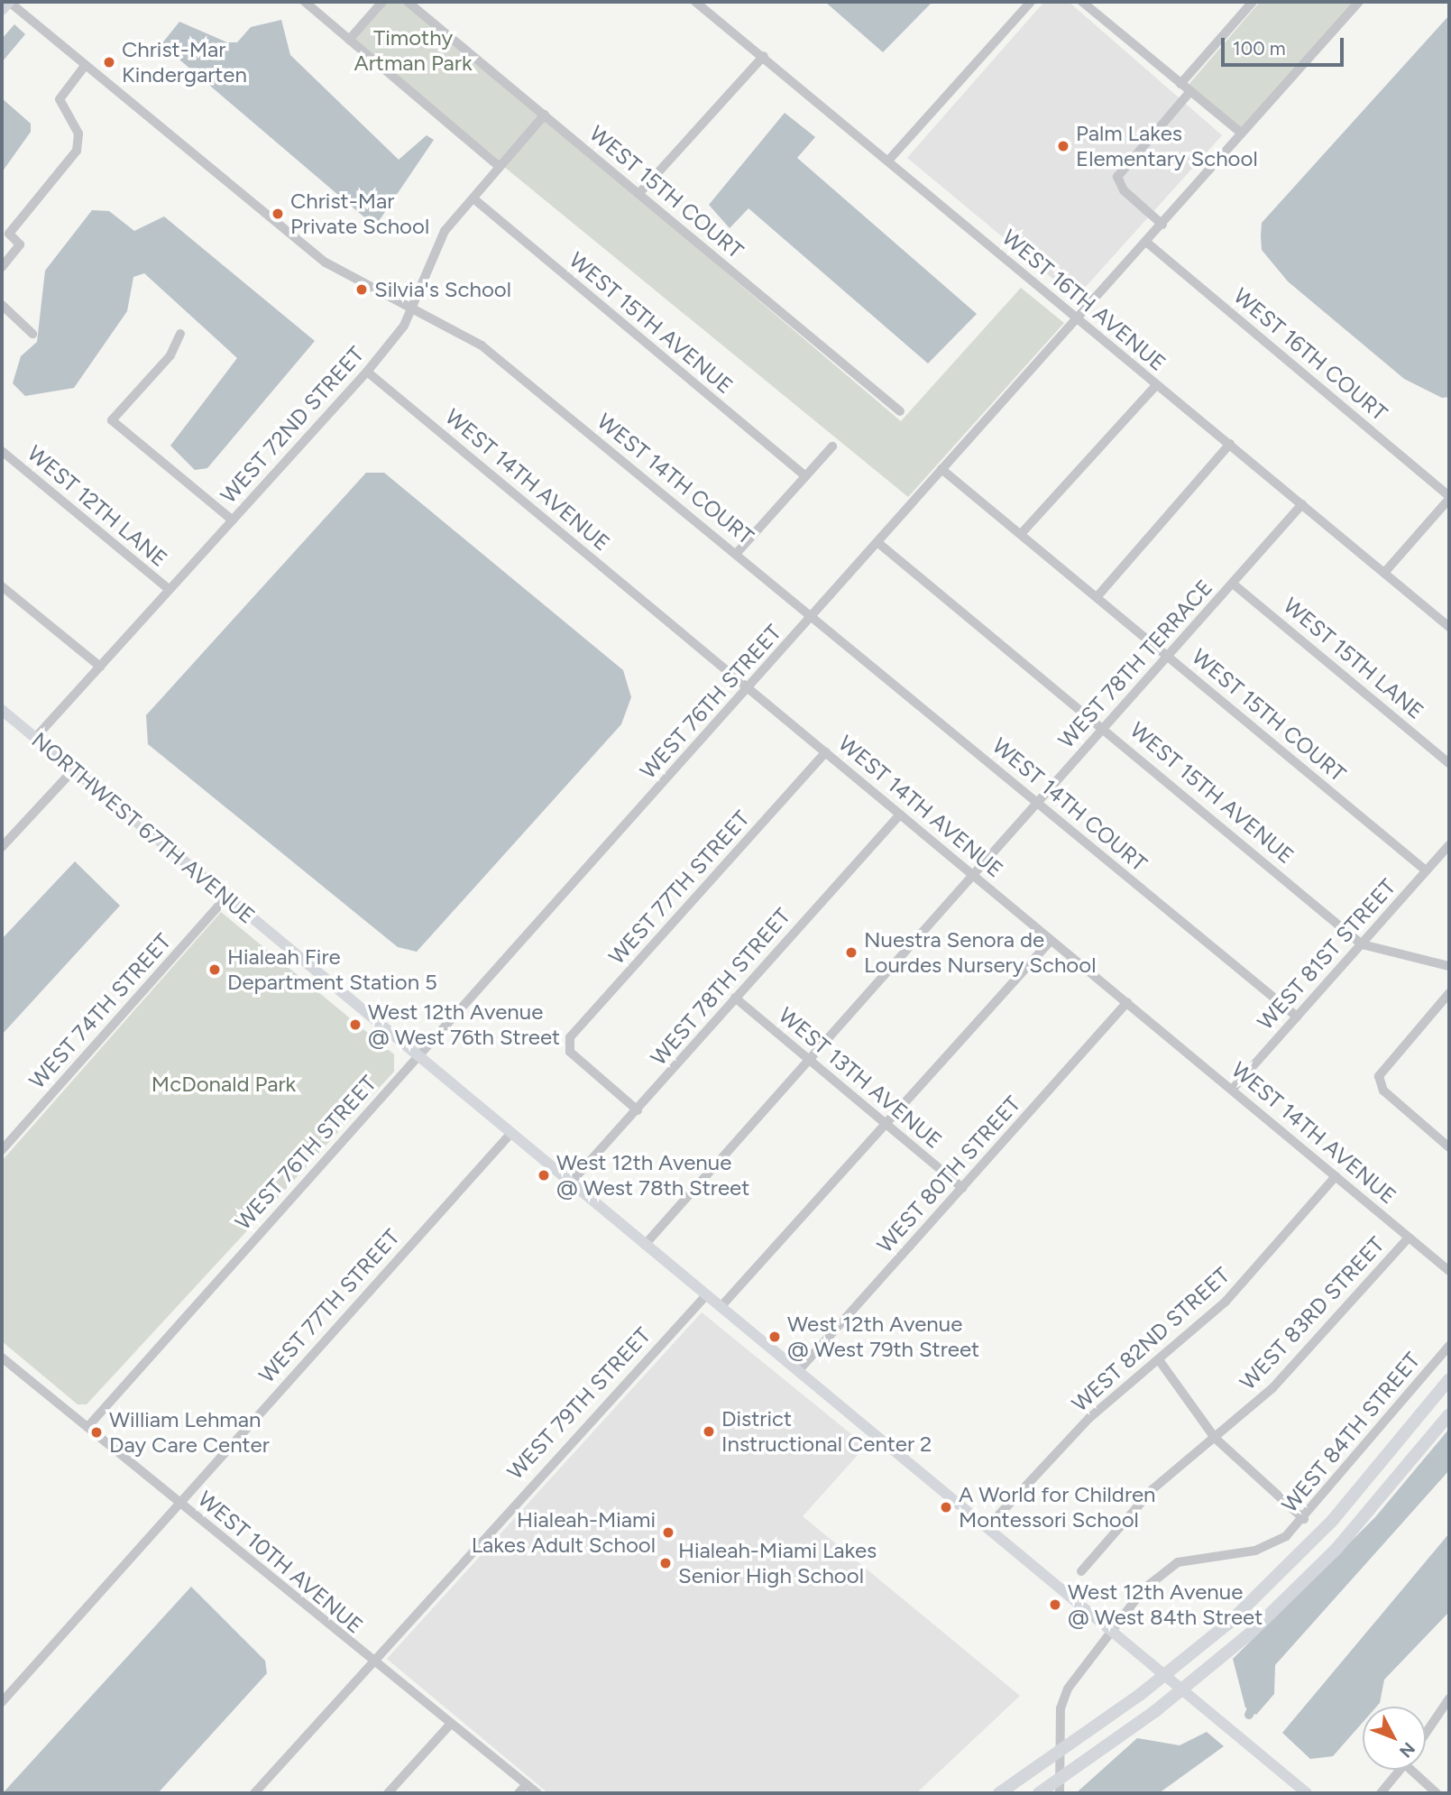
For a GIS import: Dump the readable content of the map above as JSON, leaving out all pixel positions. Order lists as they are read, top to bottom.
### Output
{
  "streets": {
    "main road": ["NORTHWEST 67TH AVENUE"],
    "street": [
      "WEST 15TH COURT",
      "WEST 16TH AVENUE",
      "WEST 15TH AVENUE",
      "WEST 16TH COURT",
      "WEST 72ND STREET",
      "WEST 14TH COURT",
      "WEST 14TH AVENUE",
      "WEST 12TH LANE",
      "WEST 15TH LANE",
      "WEST 78TH TERRACE",
      "WEST 76TH STREET",
      "WEST 77TH STREET",
      "WEST 81ST STREET",
      "WEST 78TH STREET",
      "WEST 74TH STREET",
      "WEST 13TH AVENUE",
      "WEST 80TH STREET",
      "WEST 83RD STREET",
      "WEST 82ND STREET",
      "WEST 79TH STREET",
      "WEST 84TH STREET",
      "WEST 10TH AVENUE"
    ]
  },
  "crossings": [
    ["WEST 15TH COURT", "WEST 72ND STREET"],
    ["WEST 15TH COURT", "WEST 78TH TERRACE"],
    ["WEST 15TH COURT", "WEST 76TH STREET"],
    ["WEST 15TH COURT", "WEST 81ST STREET"],
    ["WEST 16TH AVENUE", "WEST 78TH TERRACE"],
    ["WEST 16TH AVENUE", "WEST 76TH STREET"],
    ["WEST 15TH AVENUE", "WEST 72ND STREET"],
    ["WEST 15TH AVENUE", "WEST 78TH TERRACE"],
    ["WEST 15TH AVENUE", "WEST 76TH STREET"],
    ["WEST 15TH AVENUE", "WEST 81ST STREET"],
    ["WEST 16TH COURT", "WEST 76TH STREET"],
    ["WEST 72ND STREET", "WEST 14TH COURT"],
    ["WEST 72ND STREET", "WEST 14TH AVENUE"],
    ["WEST 72ND STREET", "WEST 12TH LANE"],
    ["WEST 72ND STREET", "NORTHWEST 67TH AVENUE"],
    ["WEST 14TH COURT", "WEST 78TH TERRACE"],
    ["WEST 14TH COURT", "WEST 76TH STREET"],
    ["WEST 14TH COURT", "WEST 81ST STREET"],
    ["WEST 14TH AVENUE", "WEST 78TH TERRACE"],
    ["WEST 14TH AVENUE", "WEST 76TH STREET"],
    ["WEST 14TH AVENUE", "WEST 77TH STREET"],
    ["WEST 14TH AVENUE", "WEST 81ST STREET"],
    ["WEST 14TH AVENUE", "WEST 78TH STREET"],
    ["WEST 14TH AVENUE", "WEST 80TH STREET"],
    ["WEST 14TH AVENUE", "WEST 83RD STREET"],
    ["WEST 14TH AVENUE", "WEST 82ND STREET"],
    ["WEST 15TH LANE", "WEST 78TH TERRACE"],
    ["WEST 78TH TERRACE", "NORTHWEST 67TH AVENUE"],
    ["WEST 78TH TERRACE", "WEST 13TH AVENUE"],
    ["WEST 76TH STREET", "NORTHWEST 67TH AVENUE"],
    ["WEST 76TH STREET", "WEST 10TH AVENUE"],
    ["NORTHWEST 67TH AVENUE", "WEST 77TH STREET"],
    ["NORTHWEST 67TH AVENUE", "WEST 78TH STREET"],
    ["NORTHWEST 67TH AVENUE", "WEST 74TH STREET"],
    ["NORTHWEST 67TH AVENUE", "WEST 80TH STREET"],
    ["NORTHWEST 67TH AVENUE", "WEST 82ND STREET"],
    ["NORTHWEST 67TH AVENUE", "WEST 79TH STREET"],
    ["NORTHWEST 67TH AVENUE", "WEST 84TH STREET"],
    ["WEST 77TH STREET", "WEST 78TH STREET"],
    ["WEST 77TH STREET", "WEST 10TH AVENUE"],
    ["WEST 78TH STREET", "WEST 13TH AVENUE"],
    ["WEST 13TH AVENUE", "WEST 80TH STREET"],
    ["WEST 79TH STREET", "WEST 10TH AVENUE"]
  ],
  "parks": ["Timothy Artman Park", "McDonald Park"],
  "places": [
    "Christ-Mar Kindergarten",
    "Palm Lakes Elementary School",
    "Christ-Mar Private School",
    "Silvia's School",
    "Nuestra Senora de Lourdes Nursery School",
    "Hialeah Fire Department Station 5",
    "West 12th Avenue @ West 76th Street",
    "West 12th Avenue @ West 78th Street",
    "West 12th Avenue @ West 79th Street",
    "District Instructional Center 2",
    "William Lehman Day Care Center",
    "A World for Children Montessori School",
    "Hialeah-Miami Lakes Adult School",
    "Hialeah-Miami Lakes Senior High School",
    "West 12th Avenue @ West 84th Street"
  ],
  "scale_bar": "100 m",
  "north": "bottom right"
}
